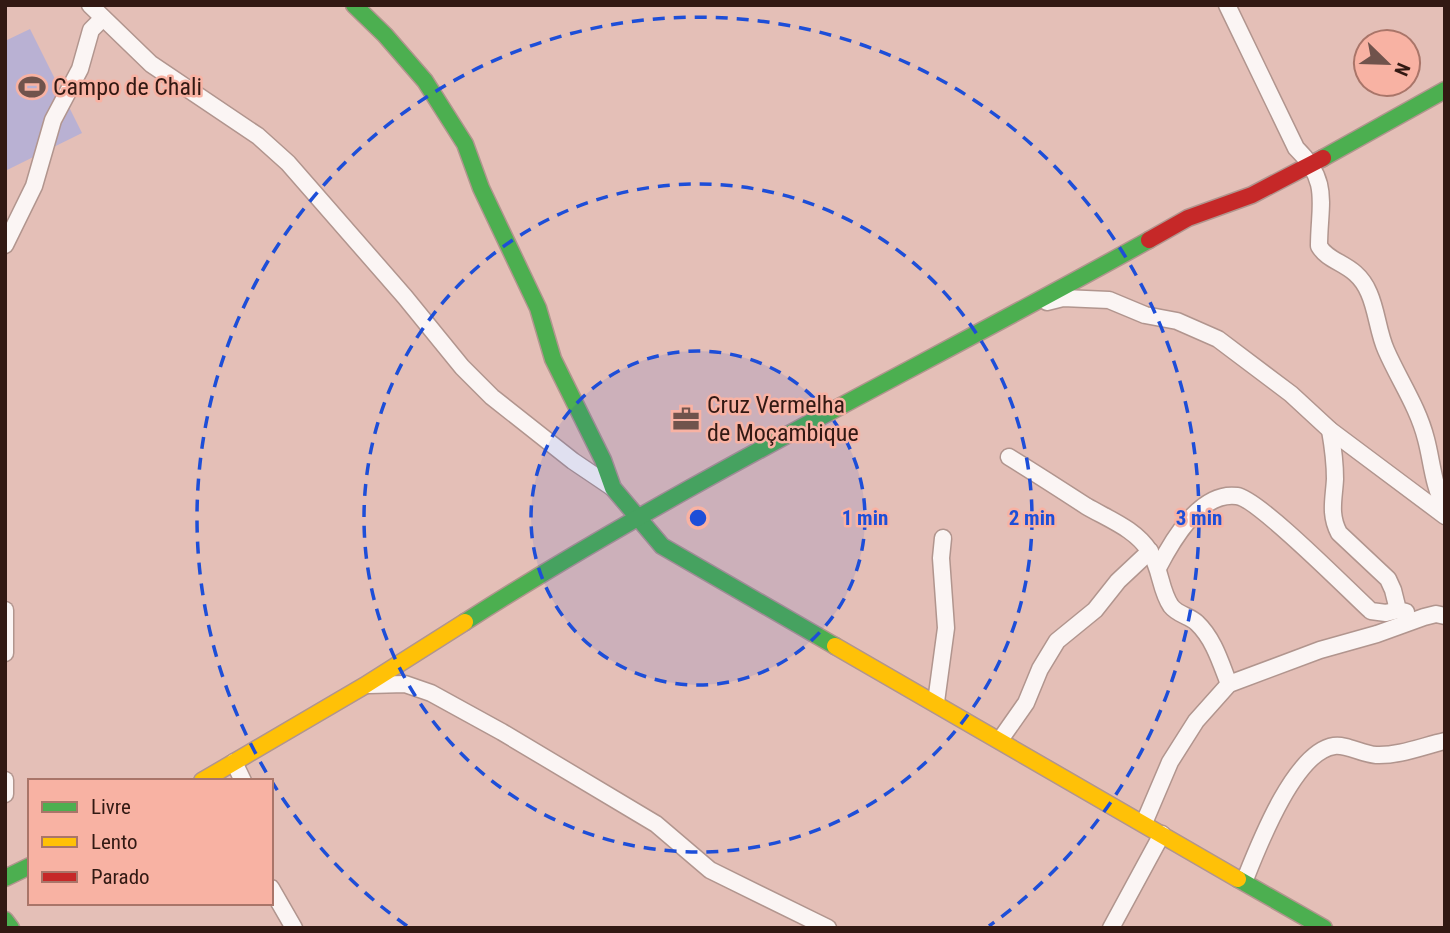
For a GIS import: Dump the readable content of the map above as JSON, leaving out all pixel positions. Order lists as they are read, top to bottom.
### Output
{
  "places": {
    "sports": ["Campo de Chali"],
    "office": ["Cruz Vermelha de Moçambique"]
  },
  "legend": ["Livre", "Lento", "Parado"],
  "north": "bottom right",
  "rings": ["1 min", "2 min", "3 min"]
}
